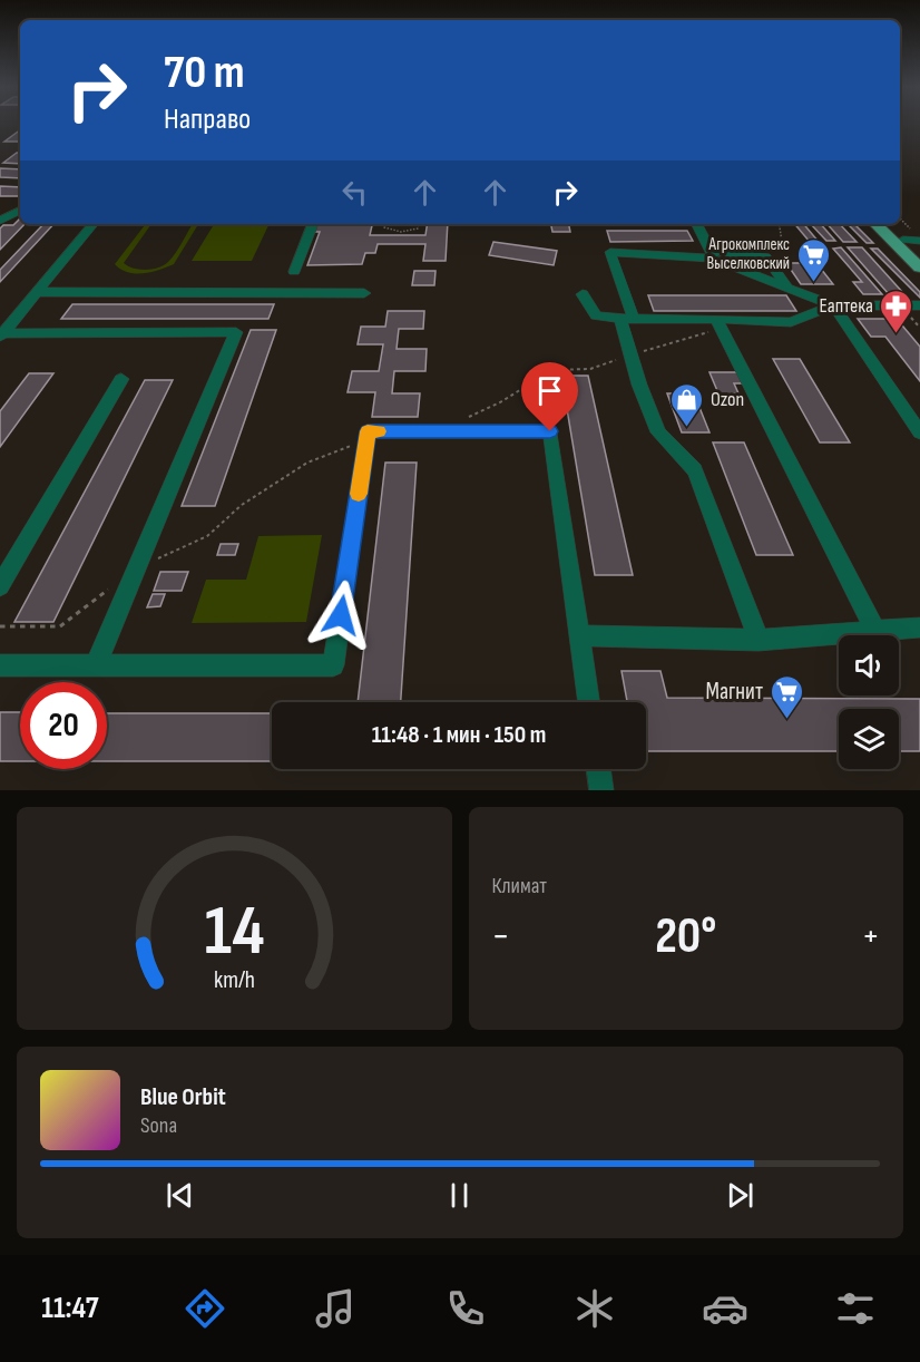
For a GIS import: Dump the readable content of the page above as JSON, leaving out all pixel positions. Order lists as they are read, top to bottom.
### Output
{
  "places": {
    "supermarket": ["Агрокомплекс Выселковский", "Магнит"],
    "pharmacy": ["Еаптека"],
    "shop": ["Ozon"]
  },
  "page": {
    "turn": ["70 m", "Направо"],
    "limit": "20",
    "trip": "11:48 · 1 мин · 150 m",
    "tile": "Климат",
    "heat": ["−", "20°", "+"],
    "song": ["Blue Orbit", "Sona"],
    "tabs": "11:47",
    "gauge": ["14", "km/h"]
  }
}
